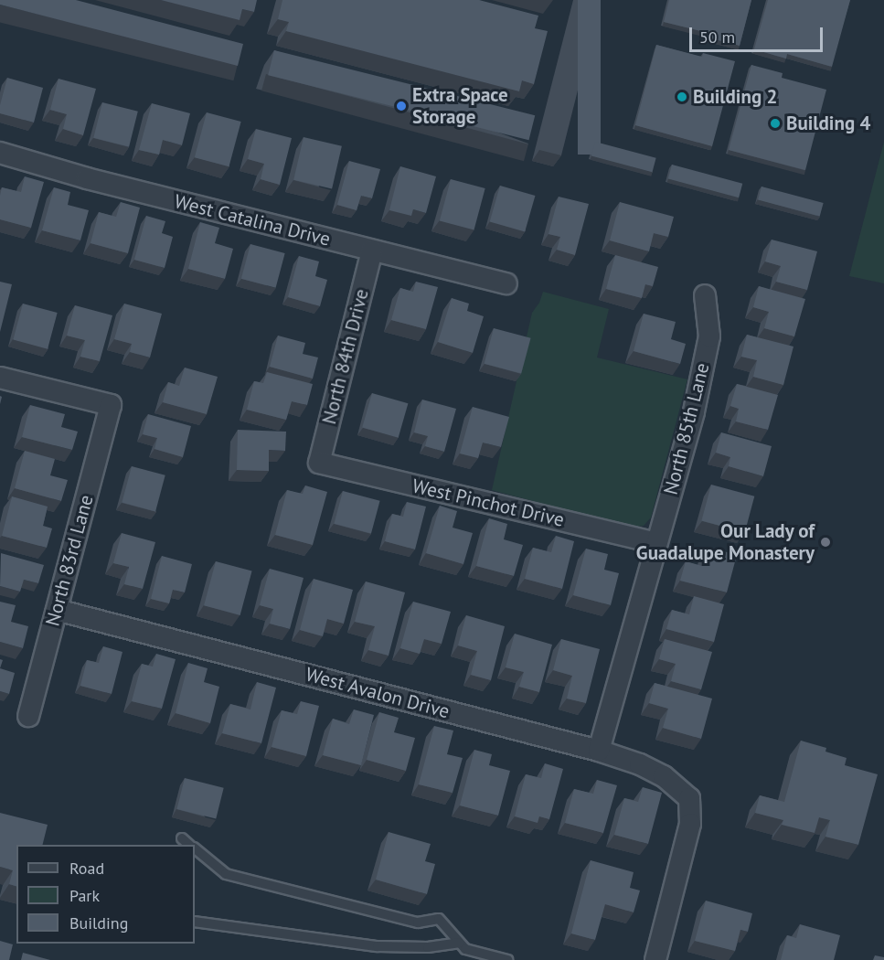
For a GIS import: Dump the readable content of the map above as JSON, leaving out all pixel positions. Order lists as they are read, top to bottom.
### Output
{
  "streets": {
    "street": [
      "West Catalina Drive",
      "North 84th Drive",
      "North 85th Lane",
      "West Pinchot Drive",
      "North 83rd Lane",
      "West Avalon Drive"
    ]
  },
  "crossings": [
    ["West Catalina Drive", "North 84th Drive"],
    ["North 84th Drive", "West Pinchot Drive"],
    ["North 85th Lane", "West Pinchot Drive"],
    ["North 85th Lane", "West Avalon Drive"],
    ["North 83rd Lane", "West Avalon Drive"]
  ],
  "places": [
    "Building 2",
    "Extra Space Storage",
    "Building 4",
    "Our Lady of Guadalupe Monastery"
  ],
  "legend": ["Road", "Park", "Building"],
  "scale_bar": "50 m"
}
